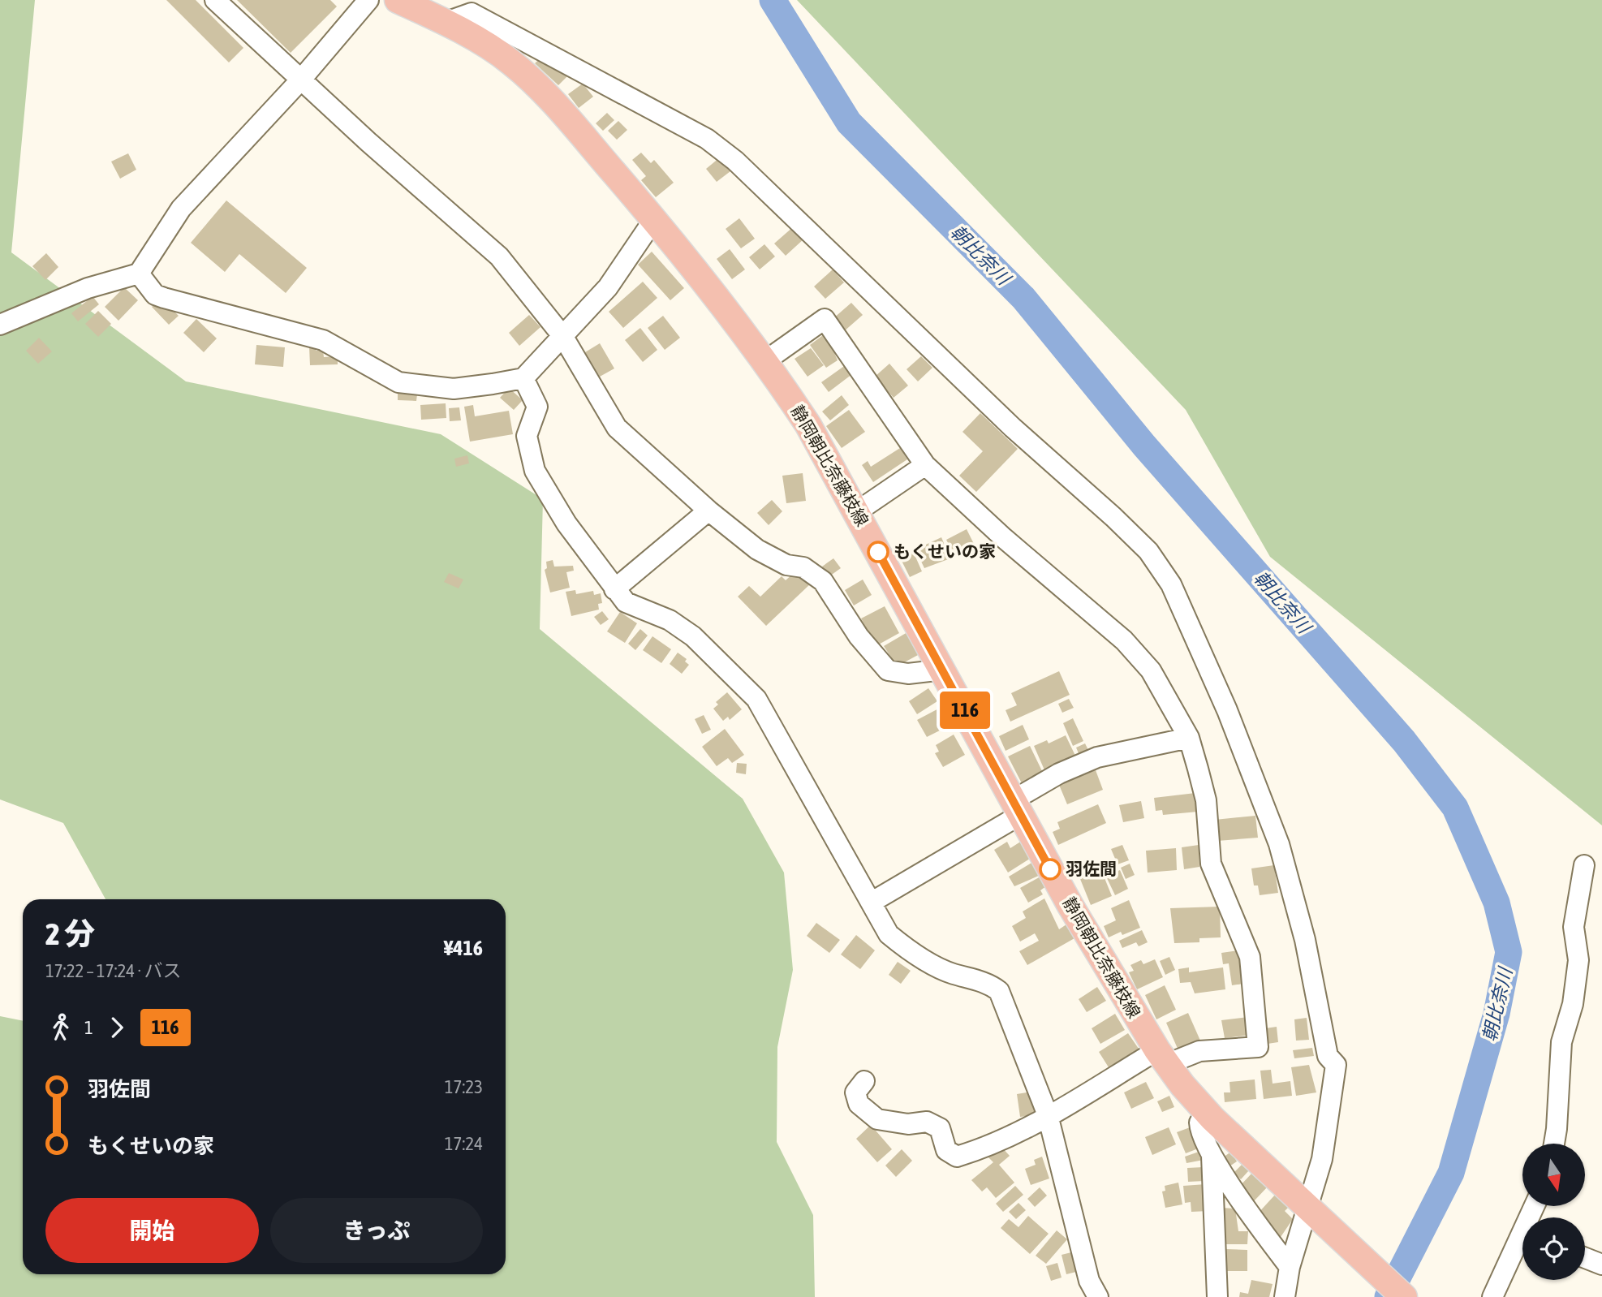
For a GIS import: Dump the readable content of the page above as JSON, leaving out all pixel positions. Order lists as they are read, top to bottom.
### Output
{
  "streets": {
    "main road": ["静岡朝比奈藤枝線"]
  },
  "water": ["朝比奈川"],
  "places": ["もくせいの家", "羽佐間"],
  "lines": ["bus line 116"],
  "north": "bottom",
  "page": {
    "on_map": "116",
    "heading": ["2 分", "17:22 – 17:24 · バス", "¥416"],
    "legs": ["1", "116"],
    "list": [
      {
        "name": "羽佐間",
        "value": "17:23"
      },
      {
        "name": "もくせいの家",
        "value": "17:24"
      }
    ],
    "buttons": ["開始", "きっぷ"]
  }
}
